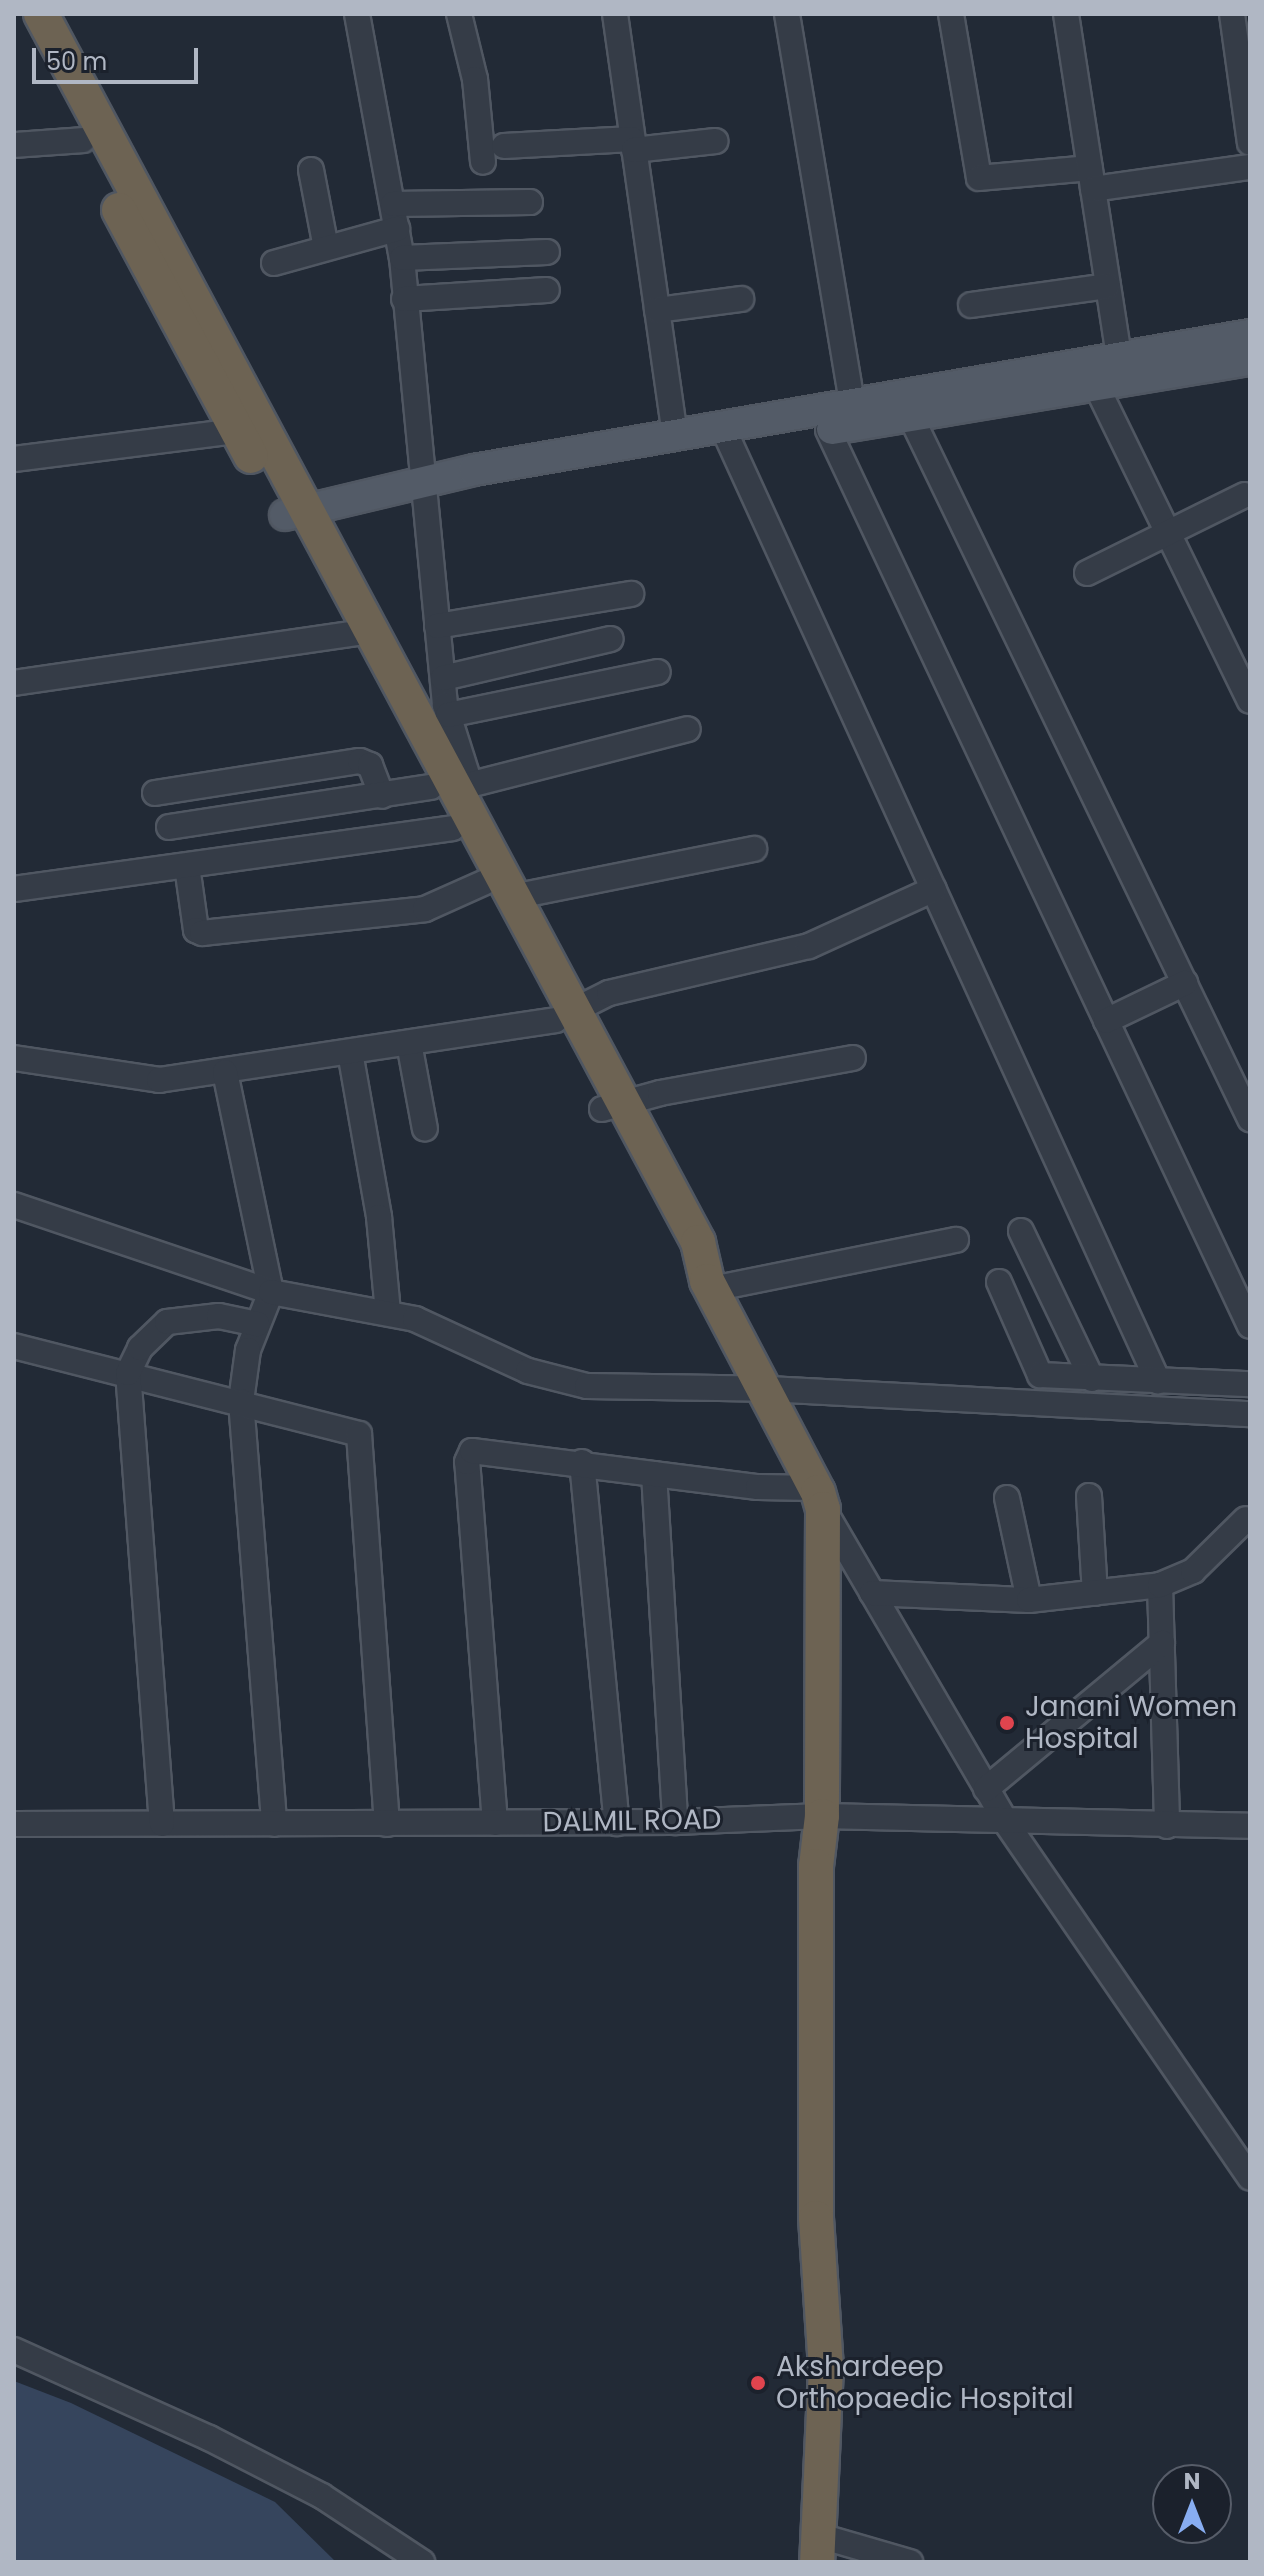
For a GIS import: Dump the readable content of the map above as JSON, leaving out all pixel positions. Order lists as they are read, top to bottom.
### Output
{
  "streets": {
    "street": ["DALMIL ROAD"]
  },
  "places": ["Janani Women Hospital", "Akshardeep Orthopaedic Hospital"],
  "scale_bar": "50 m",
  "north": "top"
}
